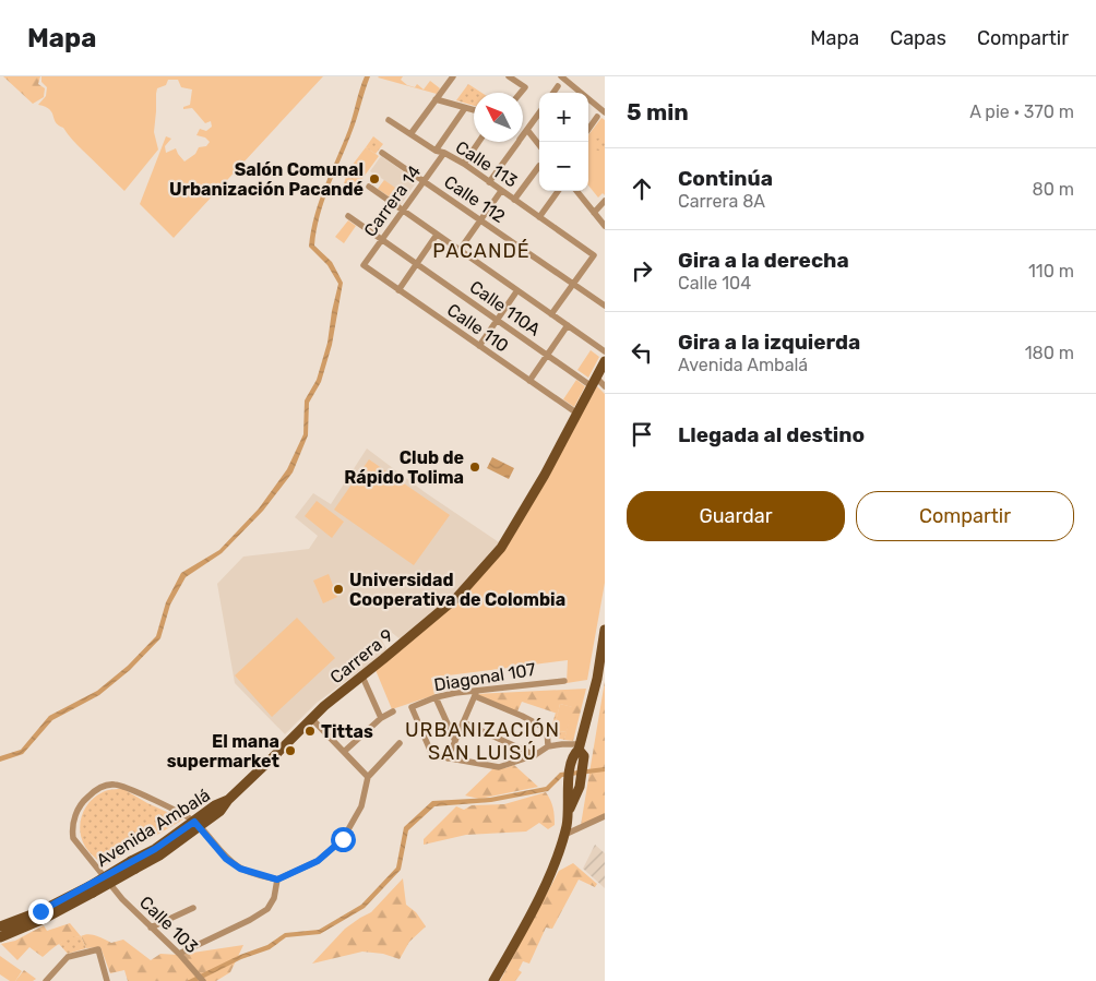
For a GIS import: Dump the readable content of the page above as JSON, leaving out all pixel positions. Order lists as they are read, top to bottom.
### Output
{
  "streets": {
    "main road": ["Carrera 9", "Avenida Ambalá"],
    "street": [
      "Calle 113",
      "Calle 112",
      "Carrera 14",
      "Calle 110A",
      "Calle 110",
      "Diagonal 107",
      "Calle 103"
    ]
  },
  "crossings": [
    ["Calle 113", "Calle 112"],
    ["Calle 113", "Carrera 14"],
    ["Calle 112", "Carrera 14"],
    ["Carrera 14", "Calle 110A"],
    ["Carrera 14", "Calle 110"],
    ["Calle 110A", "Carrera 9"],
    ["Calle 110", "Carrera 9"],
    ["Carrera 9", "Avenida Ambalá"],
    ["Avenida Ambalá", "Calle 103"]
  ],
  "districts": ["PACANDÉ", "URBANIZACIÓN SAN LUISÚ"],
  "places": [
    "Salón Comunal Urbanización Pacandé",
    "Club de Rápido Tolima",
    "Universidad Cooperativa de Colombia",
    "Tittas",
    "El mana supermarket"
  ],
  "north": "top left",
  "page": {
    "header": "Mapa",
    "nav": ["Mapa", "Capas", "Compartir"],
    "heading": ["5 min", "A pie · 370 m"],
    "map_buttons": ["+", "−"],
    "list": [
      ["Continúa", "Carrera 8A", "80 m"],
      ["Gira a la derecha", "Calle 104", "110 m"],
      ["Gira a la izquierda", "Avenida Ambalá", "180 m"],
      "Llegada al destino"
    ],
    "buttons": ["Guardar", "Compartir"]
  }
}
